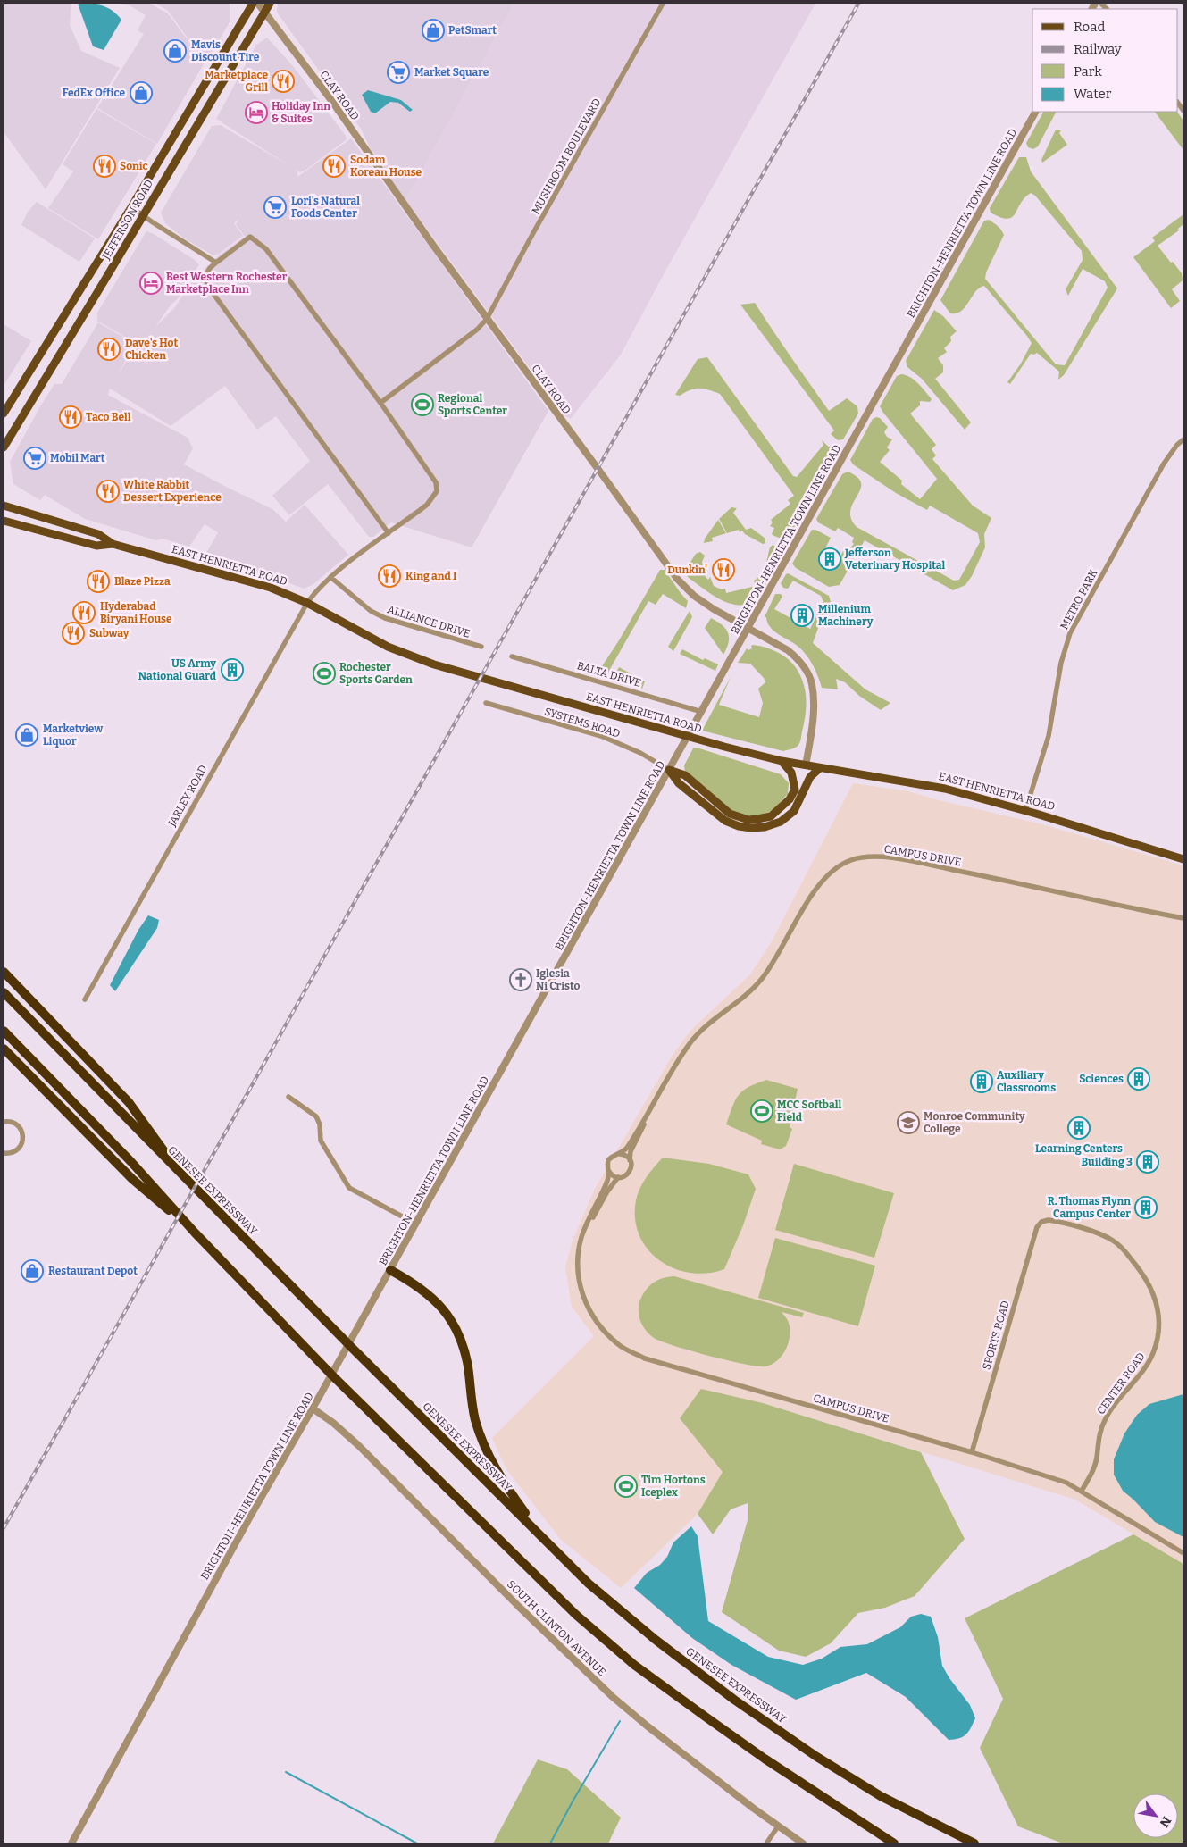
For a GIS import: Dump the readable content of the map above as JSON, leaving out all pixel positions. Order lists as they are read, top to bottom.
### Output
{
  "streets": {
    "highway": ["GENESEE EXPRESSWAY"],
    "main road": ["JEFFERSON ROAD", "EAST HENRIETTA ROAD"],
    "street": [
      "CLAY ROAD",
      "MUSHROOM BOULEVARD",
      "BRIGHTON-HENRIETTA TOWN LINE ROAD",
      "METRO PARK",
      "ALLIANCE DRIVE",
      "BALTA DRIVE",
      "SYSTEMS ROAD",
      "JARLEY ROAD",
      "CAMPUS DRIVE",
      "SPORTS ROAD",
      "CENTER ROAD",
      "SOUTH CLINTON AVENUE"
    ]
  },
  "crossings": [
    ["CLAY ROAD", "MUSHROOM BOULEVARD"],
    ["CLAY ROAD", "JEFFERSON ROAD"],
    ["CLAY ROAD", "BRIGHTON-HENRIETTA TOWN LINE ROAD"],
    ["CLAY ROAD", "EAST HENRIETTA ROAD"],
    ["BRIGHTON-HENRIETTA TOWN LINE ROAD", "BALTA DRIVE"],
    ["BRIGHTON-HENRIETTA TOWN LINE ROAD", "SYSTEMS ROAD"],
    ["BRIGHTON-HENRIETTA TOWN LINE ROAD", "SOUTH CLINTON AVENUE"],
    ["EAST HENRIETTA ROAD", "METRO PARK"],
    ["EAST HENRIETTA ROAD", "JARLEY ROAD"],
    ["CAMPUS DRIVE", "SPORTS ROAD"],
    ["CAMPUS DRIVE", "CENTER ROAD"],
    ["SPORTS ROAD", "CENTER ROAD"]
  ],
  "places": {
    "shop": [
      "PetSmart",
      "Mavis Discount Tire",
      "FedEx Office",
      "Marketview Liquor",
      "Restaurant Depot"
    ],
    "supermarket": ["Market Square", "Lori's Natural Foods Center", "Mobil Mart"],
    "restaurant": [
      "Marketplace Grill",
      "Sonic",
      "Sodam Korean House",
      "Dave's Hot Chicken",
      "Taco Bell",
      "White Rabbit Dessert Experience",
      "Dunkin'",
      "King and I",
      "Blaze Pizza",
      "Hyderabad Biryani House",
      "Subway"
    ],
    "hotel": ["Holiday Inn & Suites", "Best Western Rochester Marketplace Inn"],
    "sports": [
      "Regional Sports Center",
      "Rochester Sports Garden",
      "MCC Softball Field",
      "Tim Hortons Iceplex"
    ],
    "building": [
      "Jefferson Veterinary Hospital",
      "Millenium Machinery",
      "US Army National Guard",
      "Sciences",
      "Auxiliary Classrooms",
      "Learning Centers",
      "Building 3",
      "R. Thomas Flynn Campus Center"
    ],
    "church": ["Iglesia Ni Cristo"],
    "school or university": ["Monroe Community College"]
  },
  "legend": [
    "Road",
    "Railway",
    "Park",
    "Water"
  ],
  "north": "bottom right"
}
